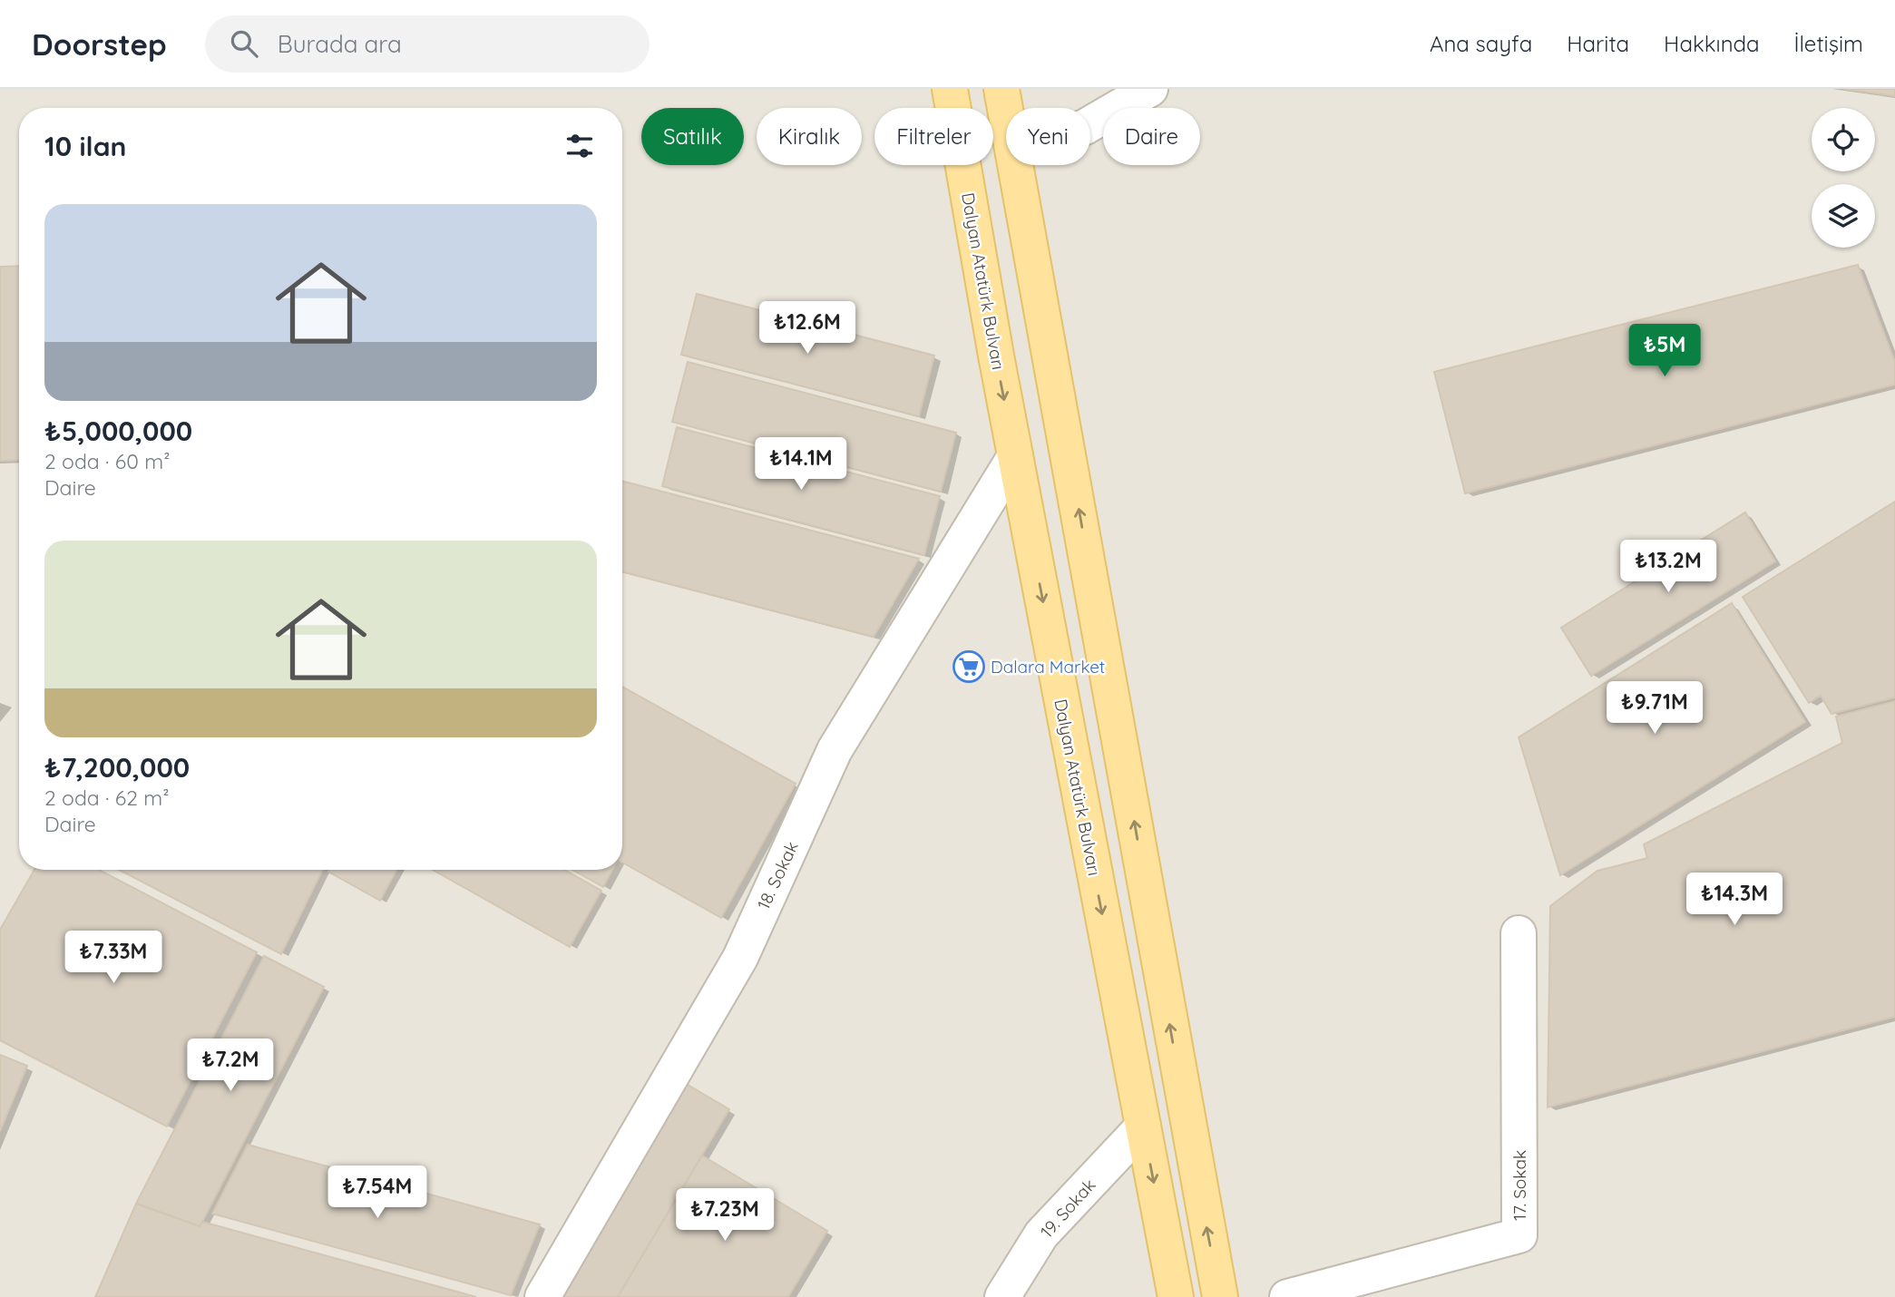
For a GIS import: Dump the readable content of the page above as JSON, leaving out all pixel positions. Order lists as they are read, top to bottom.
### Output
{
  "streets": {
    "main road": ["Dalyan Atatürk Bulvarı"],
    "street": ["18. Sokak", "17. Sokak", "19. Sokak"]
  },
  "crossings": [
    ["Dalyan Atatürk Bulvarı", "18. Sokak"],
    ["Dalyan Atatürk Bulvarı", "19. Sokak"]
  ],
  "places": {
    "supermarket": ["Dalara Market"]
  },
  "page": {
    "header": "Doorstep",
    "search": "Burada ara",
    "nav": [
      "Ana sayfa",
      "Harita",
      "Hakkında",
      "İletişim"
    ],
    "chip": [
      "Satılık",
      "Kiralık",
      "Filtreler",
      "Yeni",
      "Daire"
    ],
    "heading": "10 ilan",
    "list": [
      {
        "name": "₺5,000,000",
        "note": "2 oda · 60 m² · Daire"
      },
      {
        "name": "₺7,200,000",
        "note": "2 oda · 62 m² · Daire"
      }
    ],
    "price": [
      "₺12.6M",
      "₺5M",
      "₺14.1M",
      "₺13.2M",
      "₺9.71M",
      "₺14.3M",
      "₺7.33M",
      "₺7.2M",
      "₺7.54M",
      "₺7.23M"
    ]
  }
}
